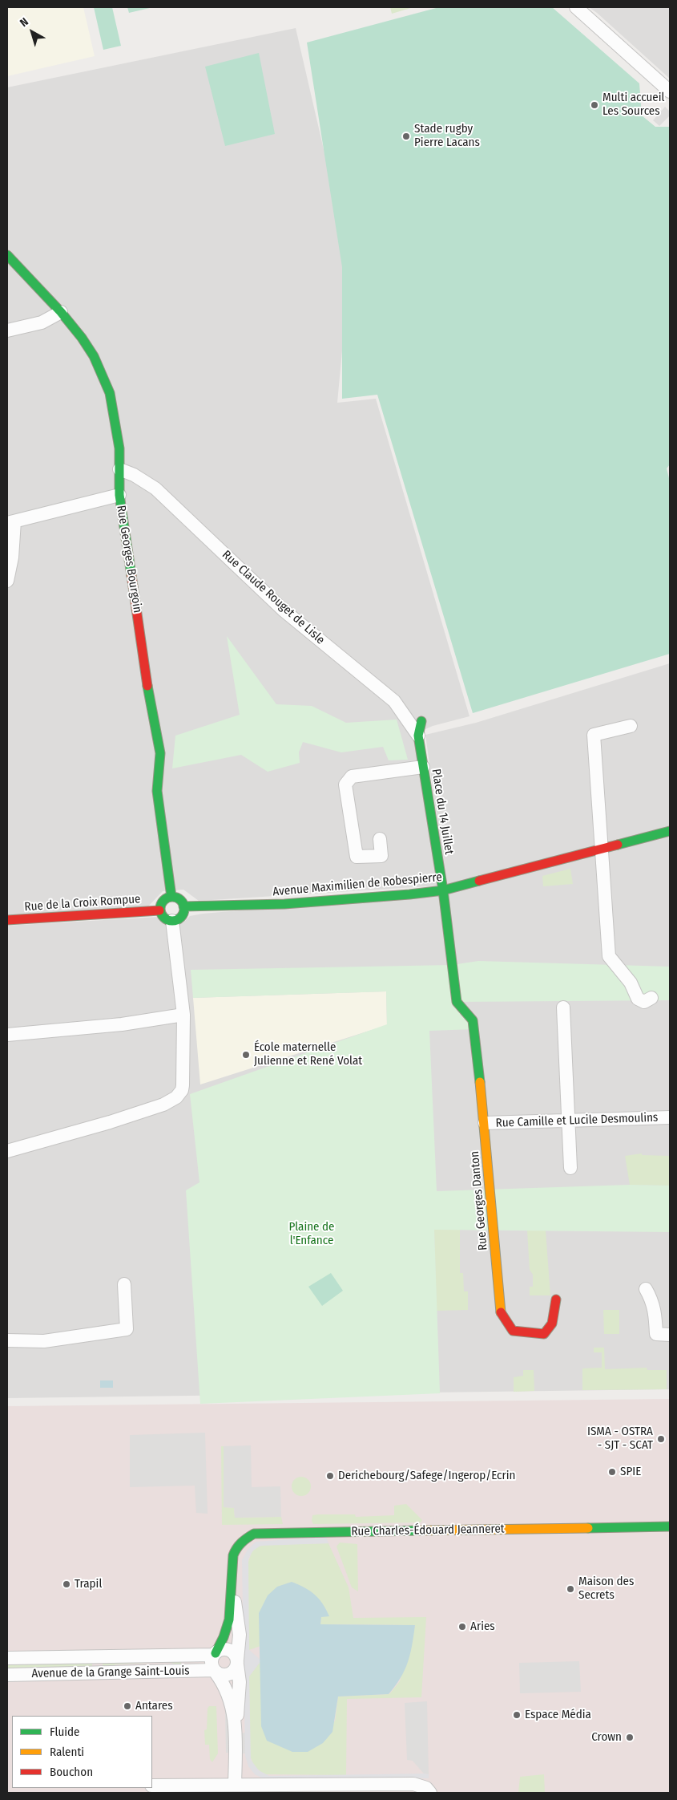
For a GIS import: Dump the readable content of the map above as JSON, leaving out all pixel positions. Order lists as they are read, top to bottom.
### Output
{
  "streets": {
    "street": [
      "Rue Georges Bourgoin",
      "Rue Claude Rouget de Lisle",
      "Place du 14 Juillet",
      "Avenue Maximilien de Robespierre",
      "Rue de la Croix Rompue",
      "Rue Camille et Lucile Desmoulins",
      "Rue Georges Danton",
      "Rue Charles-Édouard Jeanneret",
      "Avenue de la Grange Saint-Louis"
    ]
  },
  "crossings": [
    ["Rue Georges Bourgoin", "Rue Claude Rouget de Lisle"],
    ["Rue Georges Bourgoin", "Avenue Maximilien de Robespierre"],
    ["Rue Georges Bourgoin", "Rue de la Croix Rompue"],
    ["Rue Claude Rouget de Lisle", "Place du 14 Juillet"],
    ["Place du 14 Juillet", "Avenue Maximilien de Robespierre"],
    ["Place du 14 Juillet", "Rue Georges Danton"],
    ["Avenue Maximilien de Robespierre", "Rue de la Croix Rompue"],
    ["Rue Camille et Lucile Desmoulins", "Rue Georges Danton"],
    ["Rue Charles-Édouard Jeanneret", "Avenue de la Grange Saint-Louis"]
  ],
  "parks": ["Plaine de l'Enfance"],
  "places": [
    "Multi accueil Les Sources",
    "Stade rugby Pierre Lacans",
    "École maternelle Julienne et René Volat",
    "ISMA - OSTRA - SJT - SCAT",
    "SPIE",
    "Derichebourg/Safege/Ingerop/Ecrin",
    "Trapil",
    "Maison des Secrets",
    "Aries",
    "Antares",
    "Espace Média",
    "Crown"
  ],
  "legend": ["Fluide", "Ralenti", "Bouchon"],
  "north": "top left"
}
